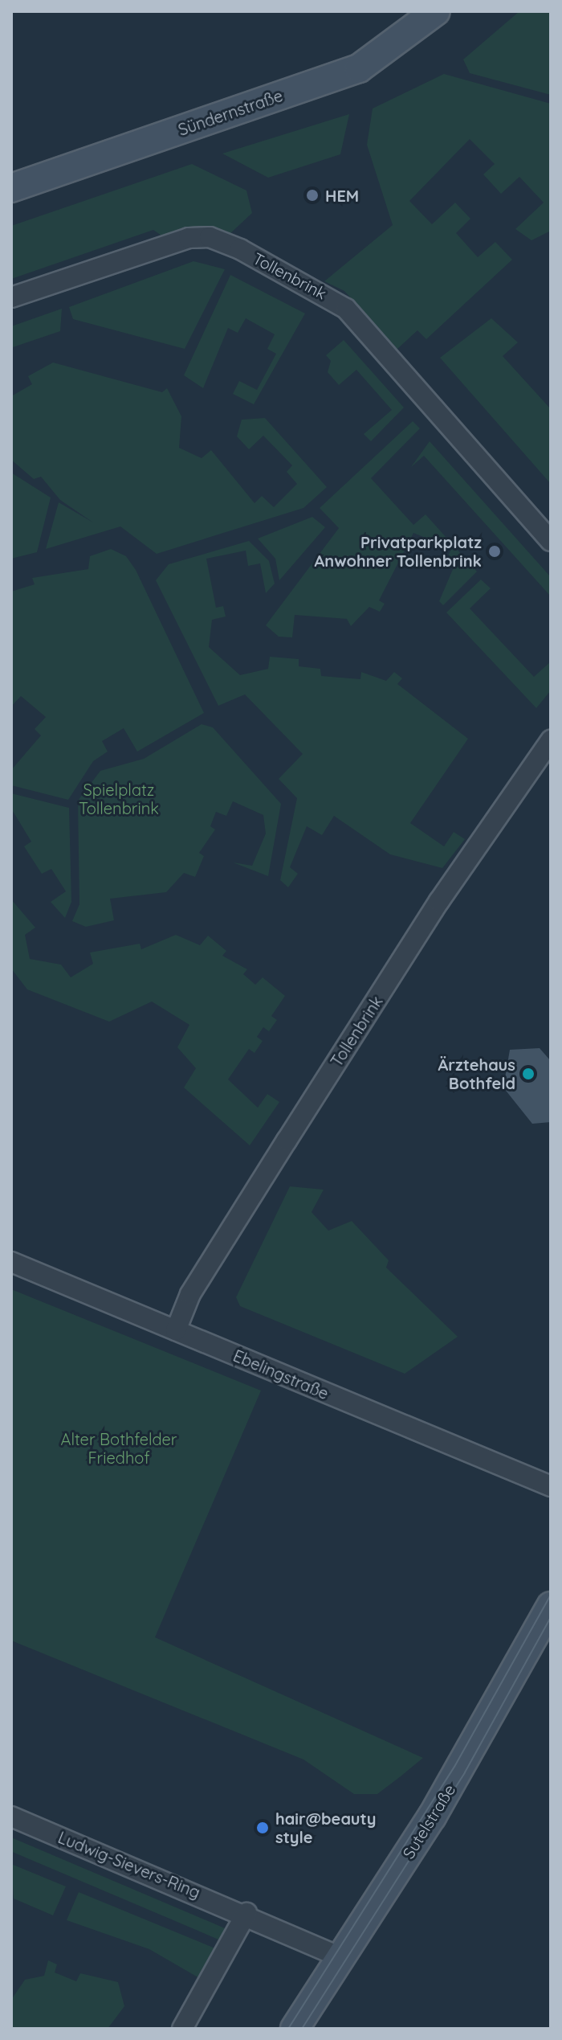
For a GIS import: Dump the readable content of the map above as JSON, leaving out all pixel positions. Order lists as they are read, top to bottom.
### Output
{
  "streets": {
    "main road": ["Sündernstraße", "Sutelstraße"],
    "street": ["Tollenbrink", "Ebelingstraße", "Ludwig-Sievers-Ring"]
  },
  "crossings": [
    ["Tollenbrink", "Ebelingstraße"],
    ["Sutelstraße", "Ludwig-Sievers-Ring"]
  ],
  "parks": ["Spielplatz Tollenbrink", "Alter Bothfelder Friedhof"],
  "places": [
    "HEM",
    "Privatparkplatz Anwohner Tollenbrink",
    "Ärztehaus Bothfeld",
    "hair@beauty style"
  ]
}
